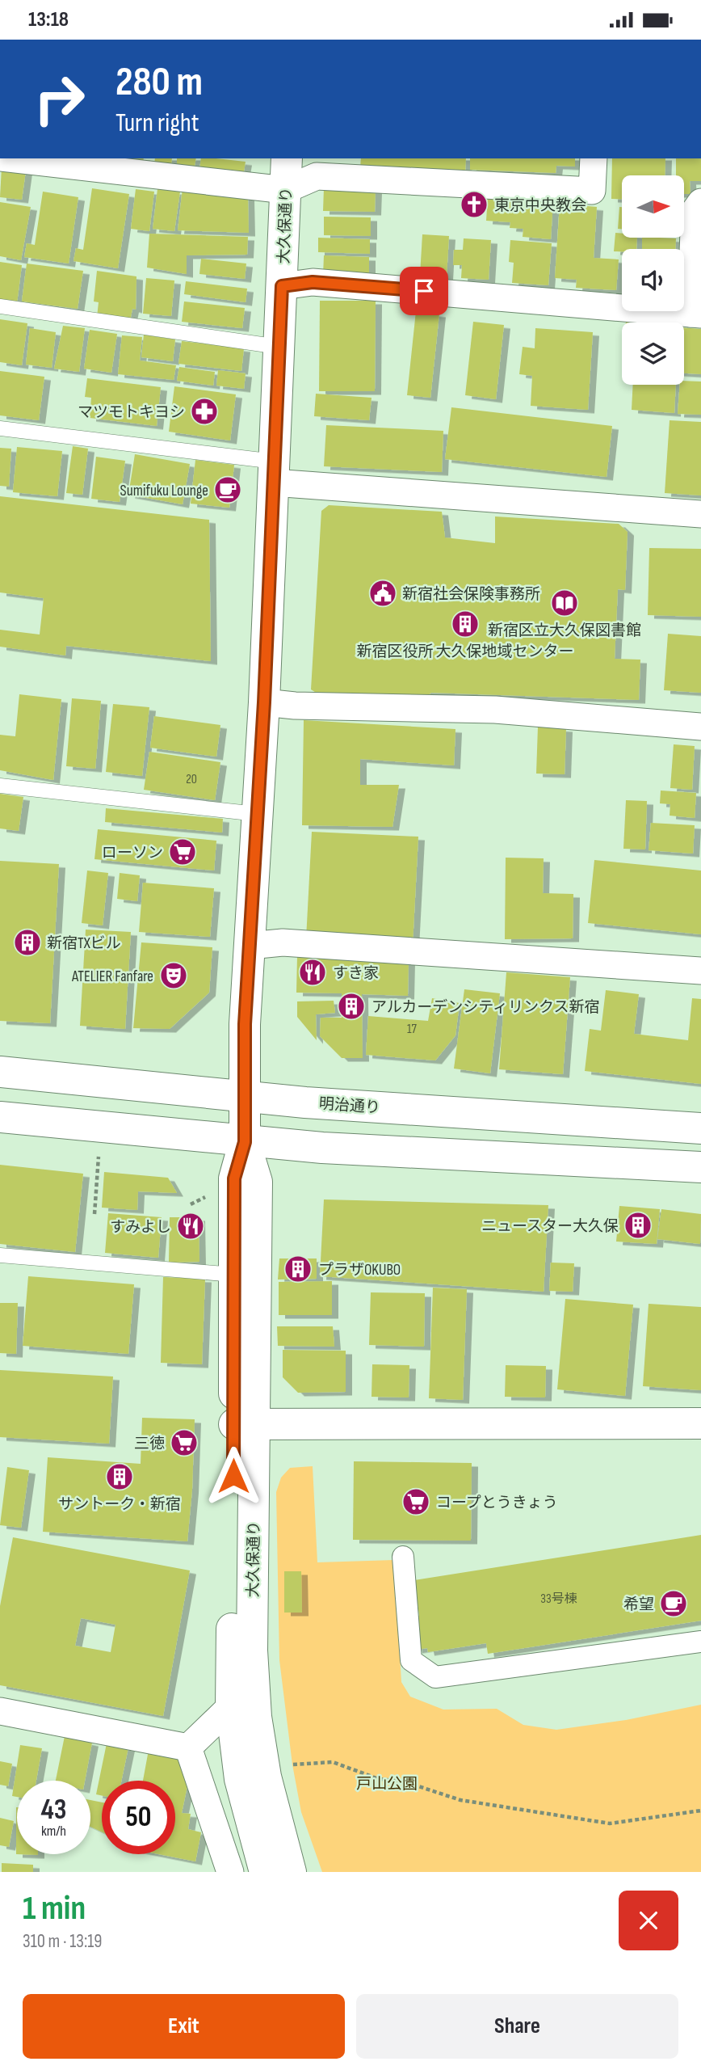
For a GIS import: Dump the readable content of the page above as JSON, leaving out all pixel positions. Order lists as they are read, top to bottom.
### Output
{
  "streets": {
    "main road": ["大久保通り", "明治通り"]
  },
  "crossings": [
    ["大久保通り", "明治通り"]
  ],
  "parks": ["戸山公園"],
  "places": {
    "church": ["東京中央教会"],
    "pharmacy": ["マツモトキヨシ"],
    "cafe": ["Sumifuku Lounge", "希望"],
    "public building": ["新宿社会保険事務所"],
    "library": ["新宿区立大久保図書館"],
    "building": [
      "新宿区役所 大久保地域センター",
      "新宿TXビル",
      "アルカーデンシティリンクス新宿",
      "ニュースター大久保",
      "プラザOKUBO",
      "サントーク・新宿"
    ],
    "supermarket": ["ローソン", "三徳", "コープとうきょう"],
    "restaurant": ["すき家", "すみよし"],
    "theatre": ["ATELIER Fanfare"]
  },
  "house_numbers": ["20", "17", "33号棟"],
  "north": "right",
  "page": {
    "status": "13:18",
    "turn": ["280 m", "Turn right"],
    "speed": "43 km/h",
    "limit": "50",
    "heading": ["1 min", "310 m · 13:19"],
    "buttons": ["Exit", "Share"]
  }
}
